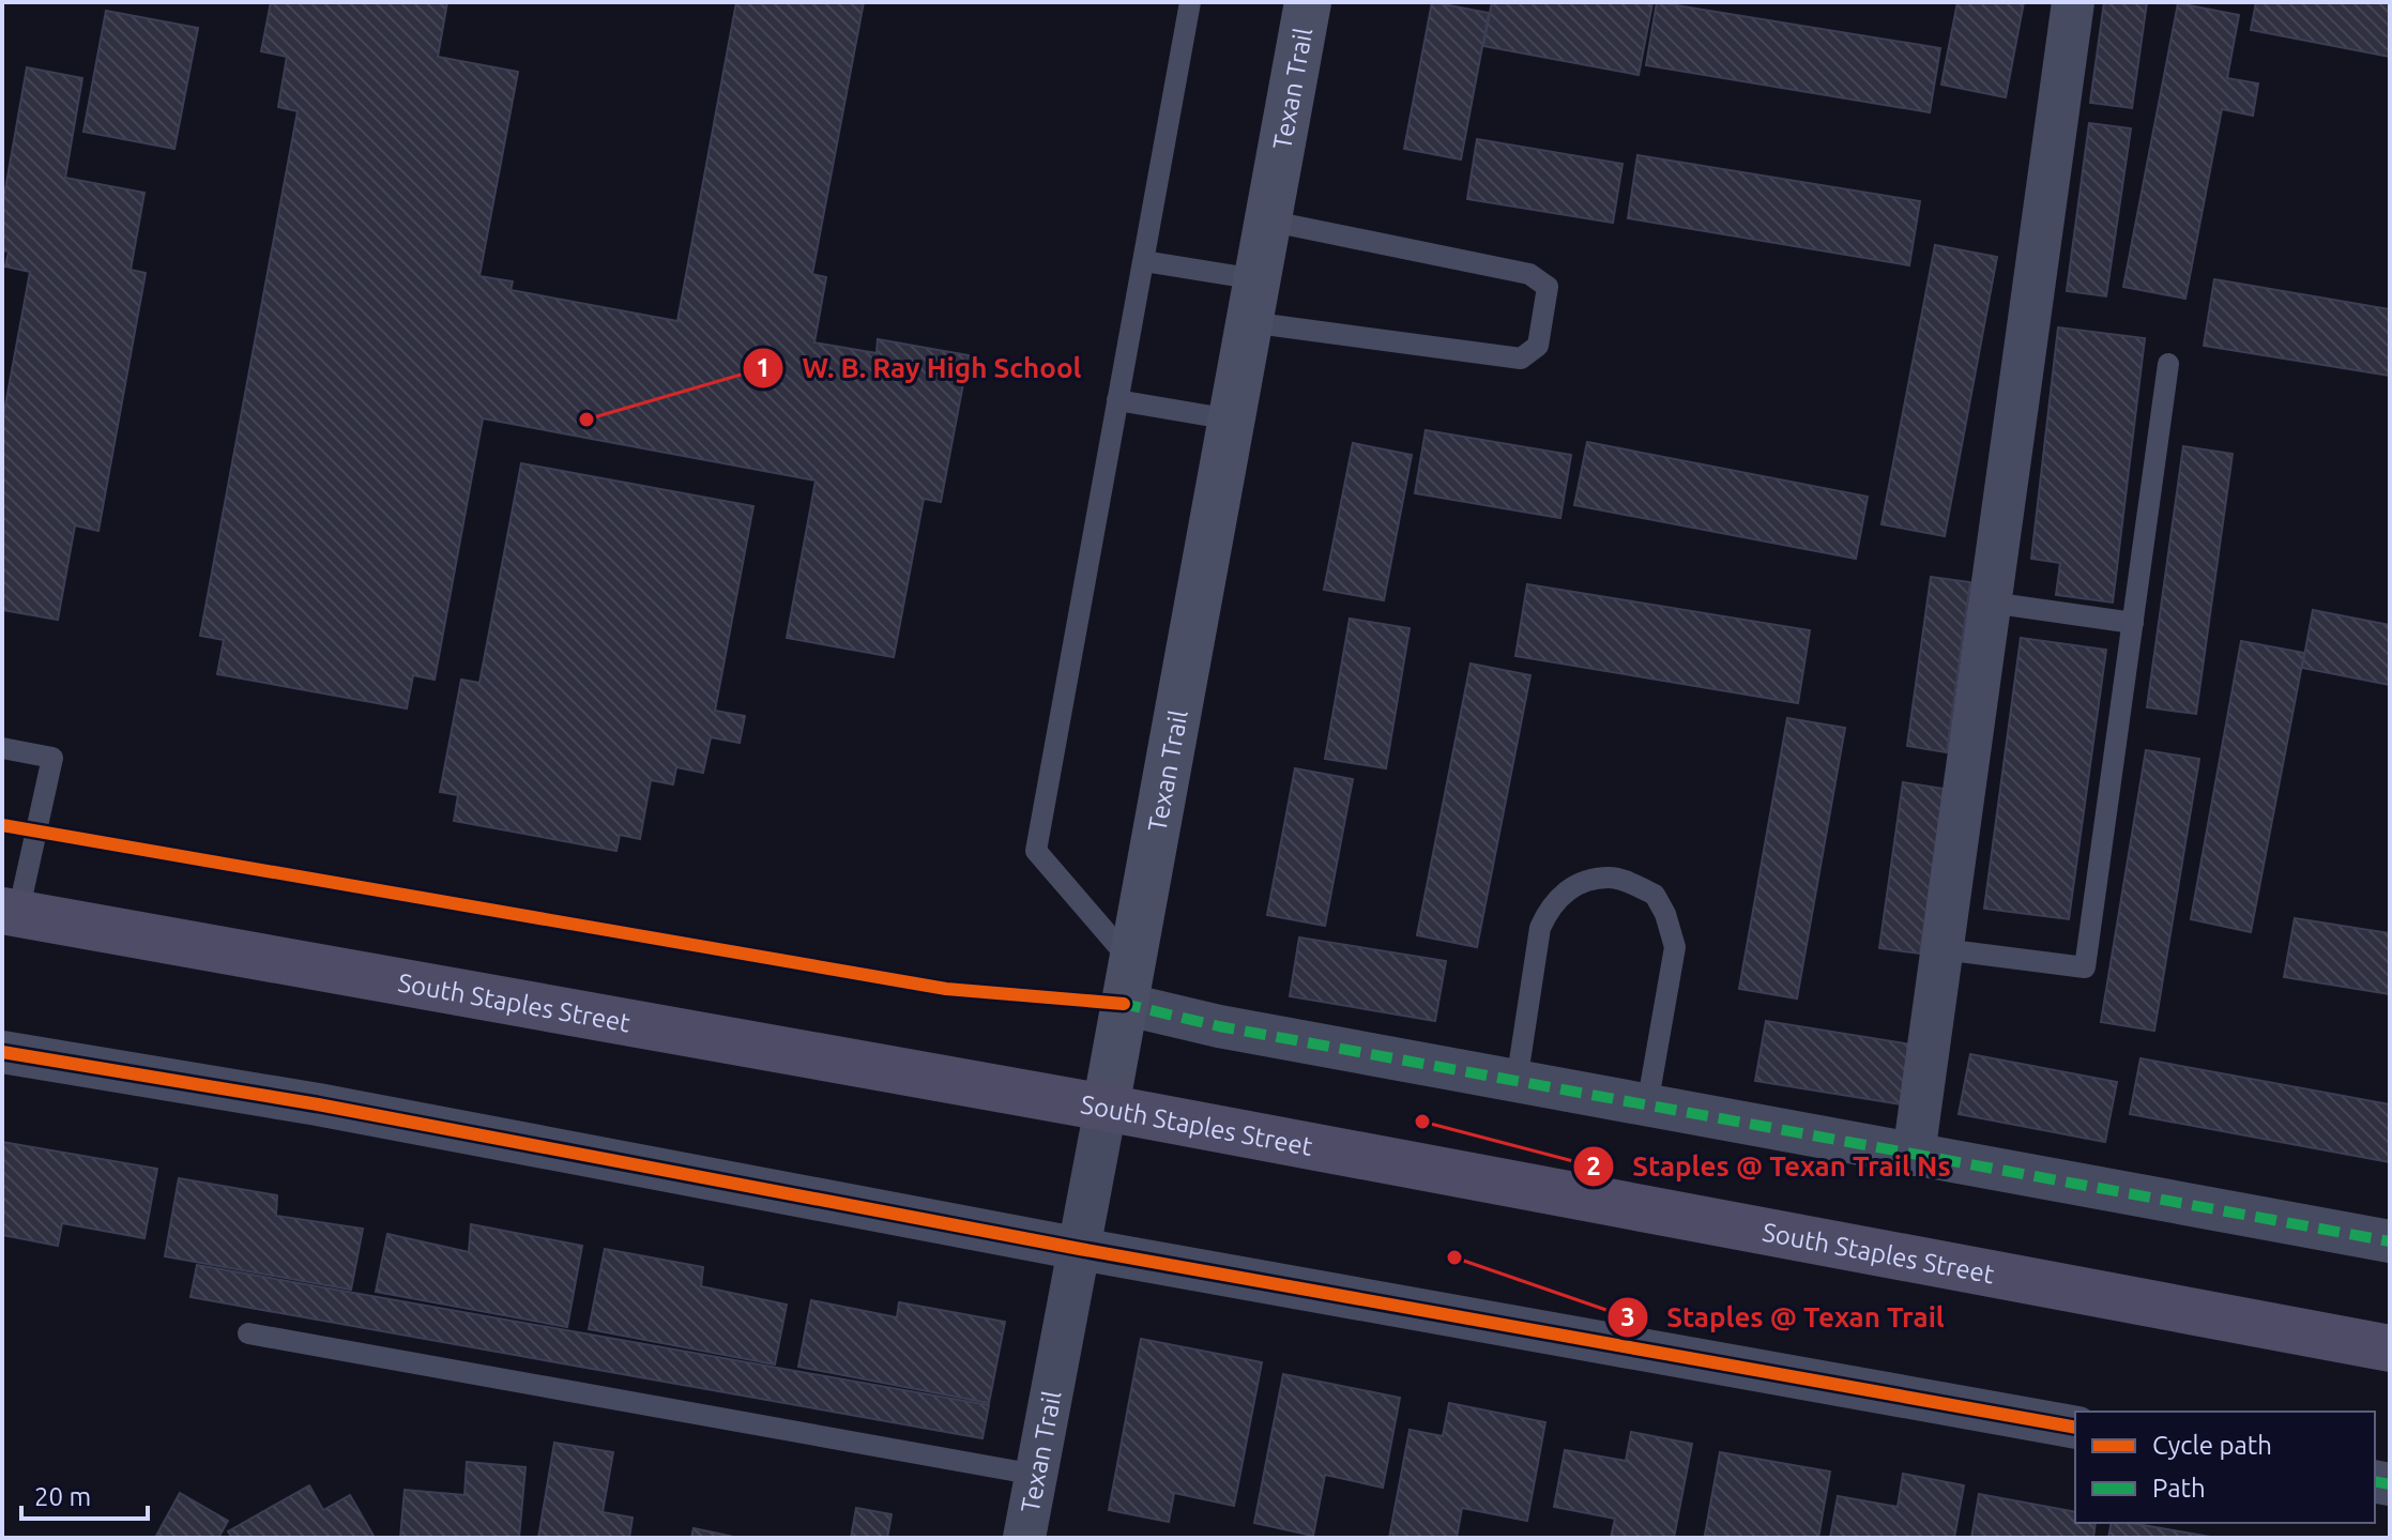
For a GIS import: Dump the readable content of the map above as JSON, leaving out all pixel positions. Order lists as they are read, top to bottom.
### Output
{
  "streets": {
    "main road": ["South Staples Street"],
    "street": ["Texan Trail"]
  },
  "crossings": [
    ["Texan Trail", "South Staples Street"]
  ],
  "places": ["W. B. Ray High School", "Staples @ Texan Trail Ns", "Staples @ Texan Trail"],
  "legend": ["Cycle path", "Path"],
  "scale_bar": "20 m"
}
